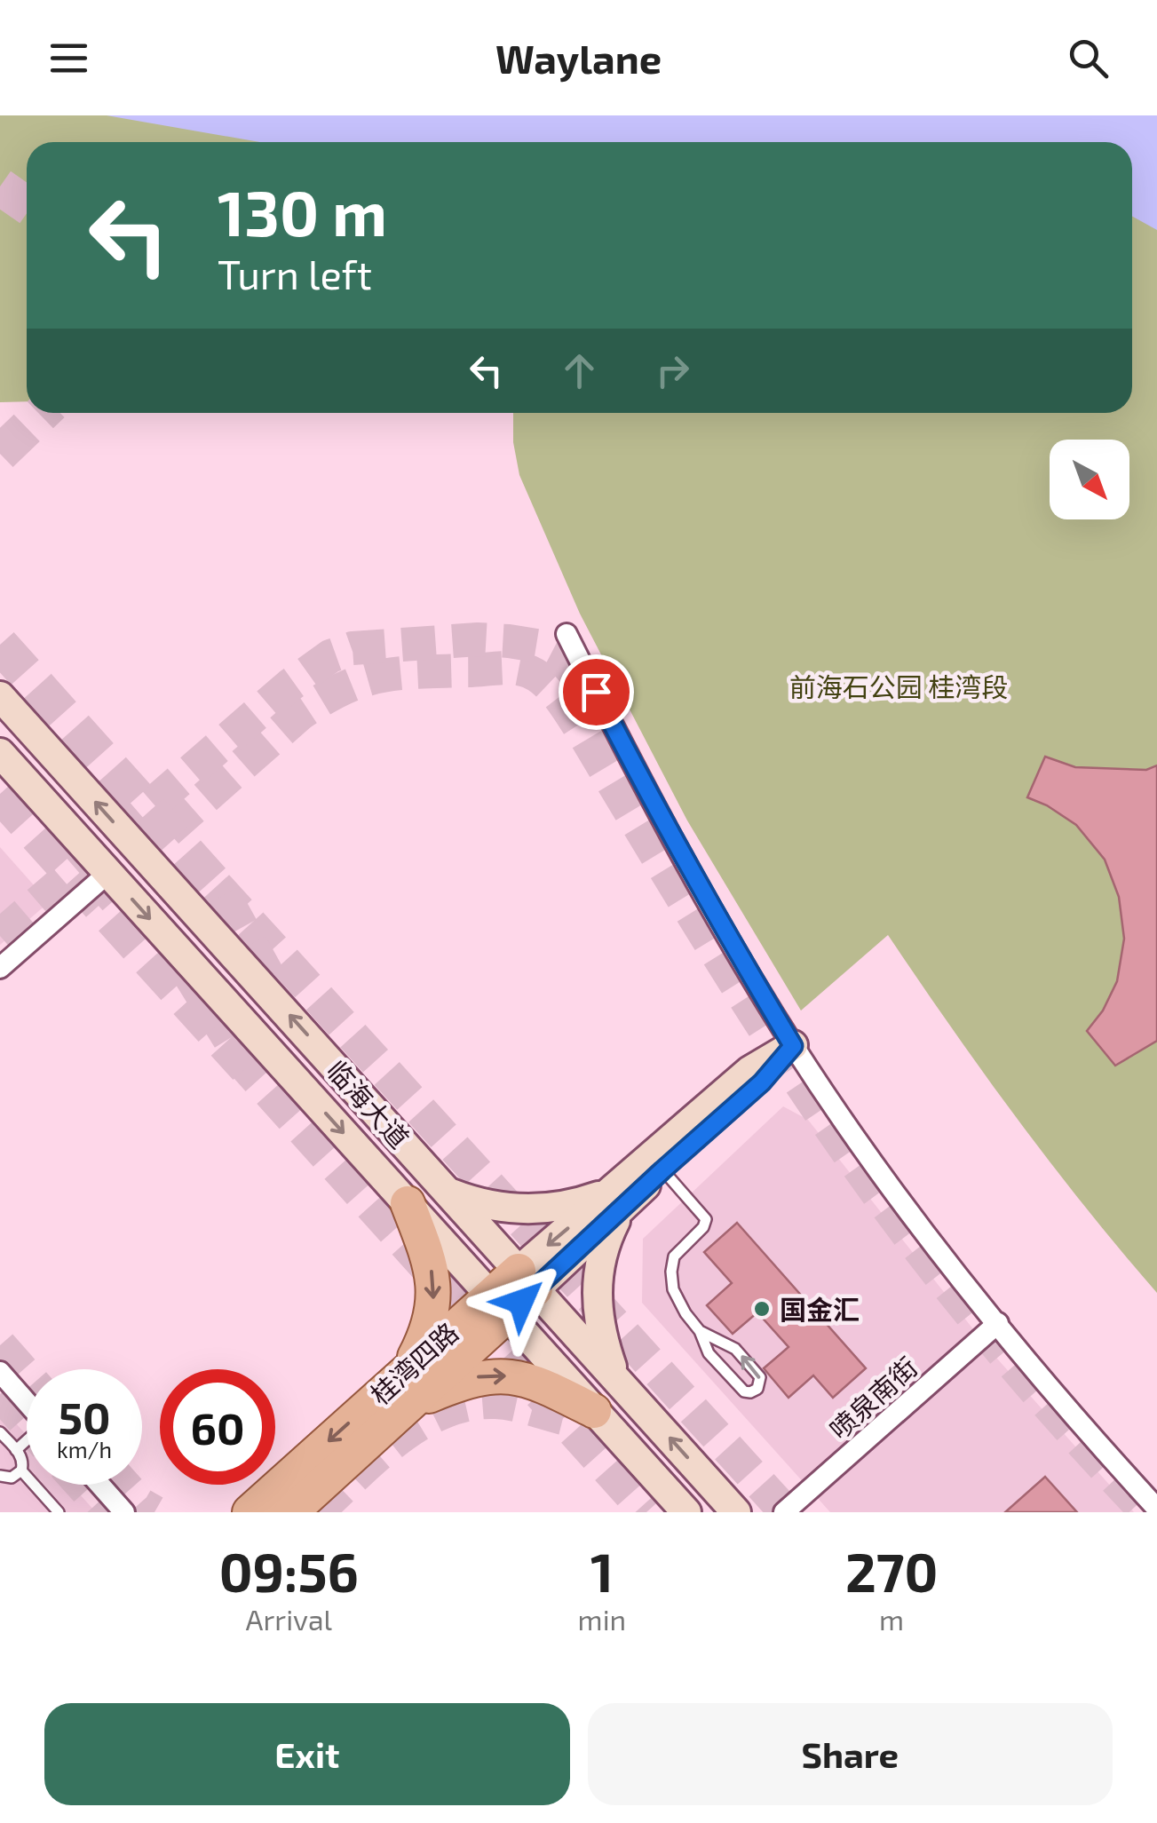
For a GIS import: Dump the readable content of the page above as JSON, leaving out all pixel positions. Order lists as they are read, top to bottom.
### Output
{
  "streets": {
    "main road": ["临海大道", "桂湾四路"],
    "street": ["喷泉南街"]
  },
  "crossings": [
    ["临海大道", "桂湾四路"]
  ],
  "parks": ["前海石公园 桂湾段"],
  "places": ["国金汇"],
  "north": "bottom right",
  "page": {
    "header": "Waylane",
    "turn": ["130 m", "Turn left"],
    "speed": "50 km/h",
    "limit": "60",
    "eta": [
      "09:56",
      "Arrival",
      "1",
      "min",
      "270",
      "m"
    ],
    "buttons": ["Exit", "Share"]
  }
}
